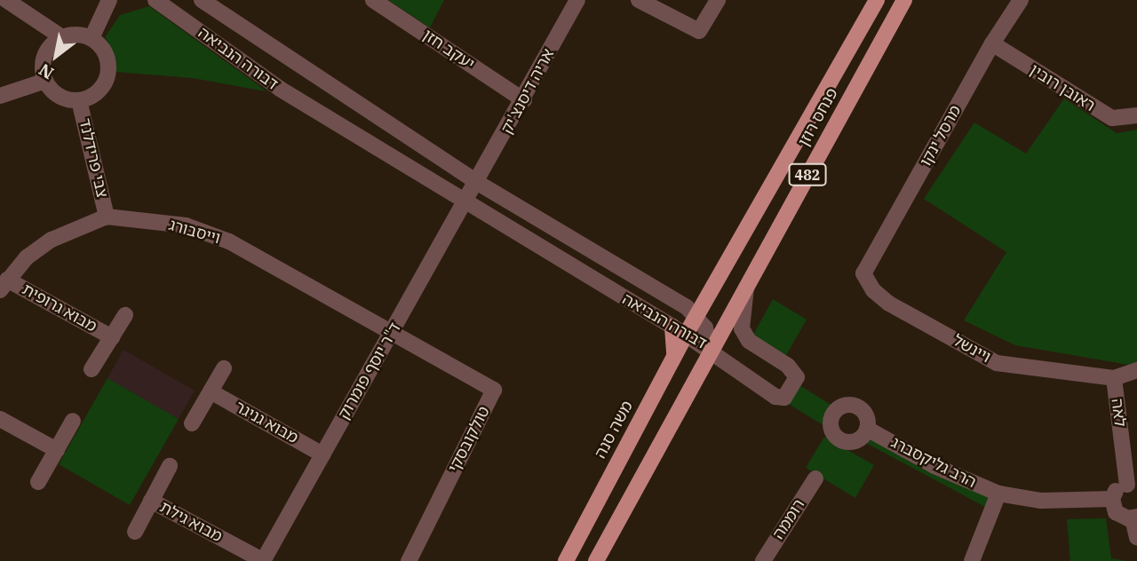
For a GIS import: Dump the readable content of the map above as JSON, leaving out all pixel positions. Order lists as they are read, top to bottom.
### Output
{
  "streets": {
    "main road": ["פנחס רוזן", "482", "משה סנה"],
    "street": [
      "יעקב חזן",
      "דבורה הנביאה",
      "ראובן רובין",
      "אריה דיסנצ'יק",
      "מרסל ינקו",
      "צבי פרידלנד",
      "וייסבורג",
      "מבוא גרופית",
      "ויינשל",
      "ד\"ר יוסף פומרוק",
      "לאה",
      "מבוא גניגר",
      "טולקובסקי",
      "הרב גליקסברג",
      "רוממה",
      "מבוא גילת"
    ]
  },
  "crossings": [
    ["יעקב חזן", "אריה דיסנצ'יק"],
    ["דבורה הנביאה", "אריה דיסנצ'יק"],
    ["דבורה הנביאה", "פנחס רוזן"],
    ["דבורה הנביאה", "482"],
    ["דבורה הנביאה", "ד\"ר יוסף פומרוק"],
    ["דבורה הנביאה", "משה סנה"],
    ["ראובן רובין", "מרסל ינקו"],
    ["אריה דיסנצ'יק", "ד\"ר יוסף פומרוק"],
    ["פנחס רוזן", "482"],
    ["פנחס רוזן", "משה סנה"],
    ["מרסל ינקו", "ויינשל"],
    ["צבי פרידלנד", "וייסבורג"],
    ["וייסבורג", "מבוא גרופית"],
    ["וייסבורג", "ד\"ר יוסף פומרוק"],
    ["וייסבורג", "טולקובסקי"],
    ["ויינשל", "לאה"],
    ["ד\"ר יוסף פומרוק", "מבוא גניגר"],
    ["ד\"ר יוסף פומרוק", "טולקובסקי"],
    ["ד\"ר יוסף פומרוק", "מבוא גילת"]
  ],
  "north": "bottom left"
}
